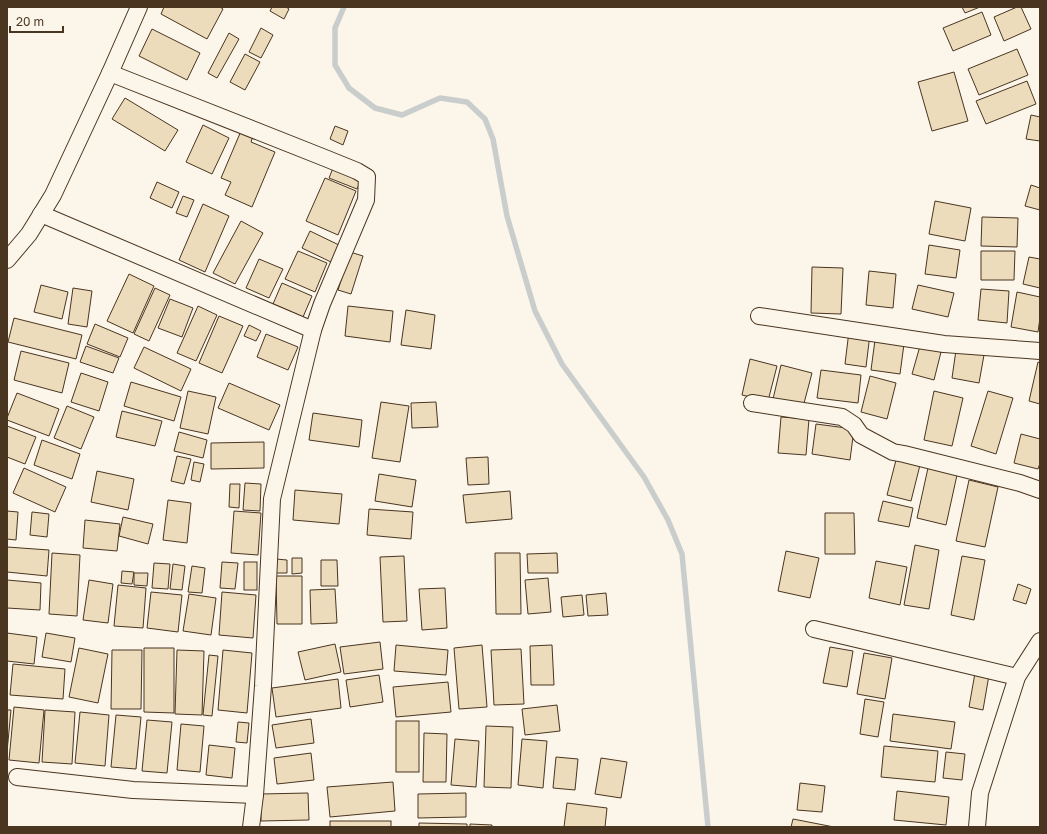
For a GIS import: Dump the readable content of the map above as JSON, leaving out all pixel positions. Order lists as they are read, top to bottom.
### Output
{
  "scale_bar": "20 m"
}
